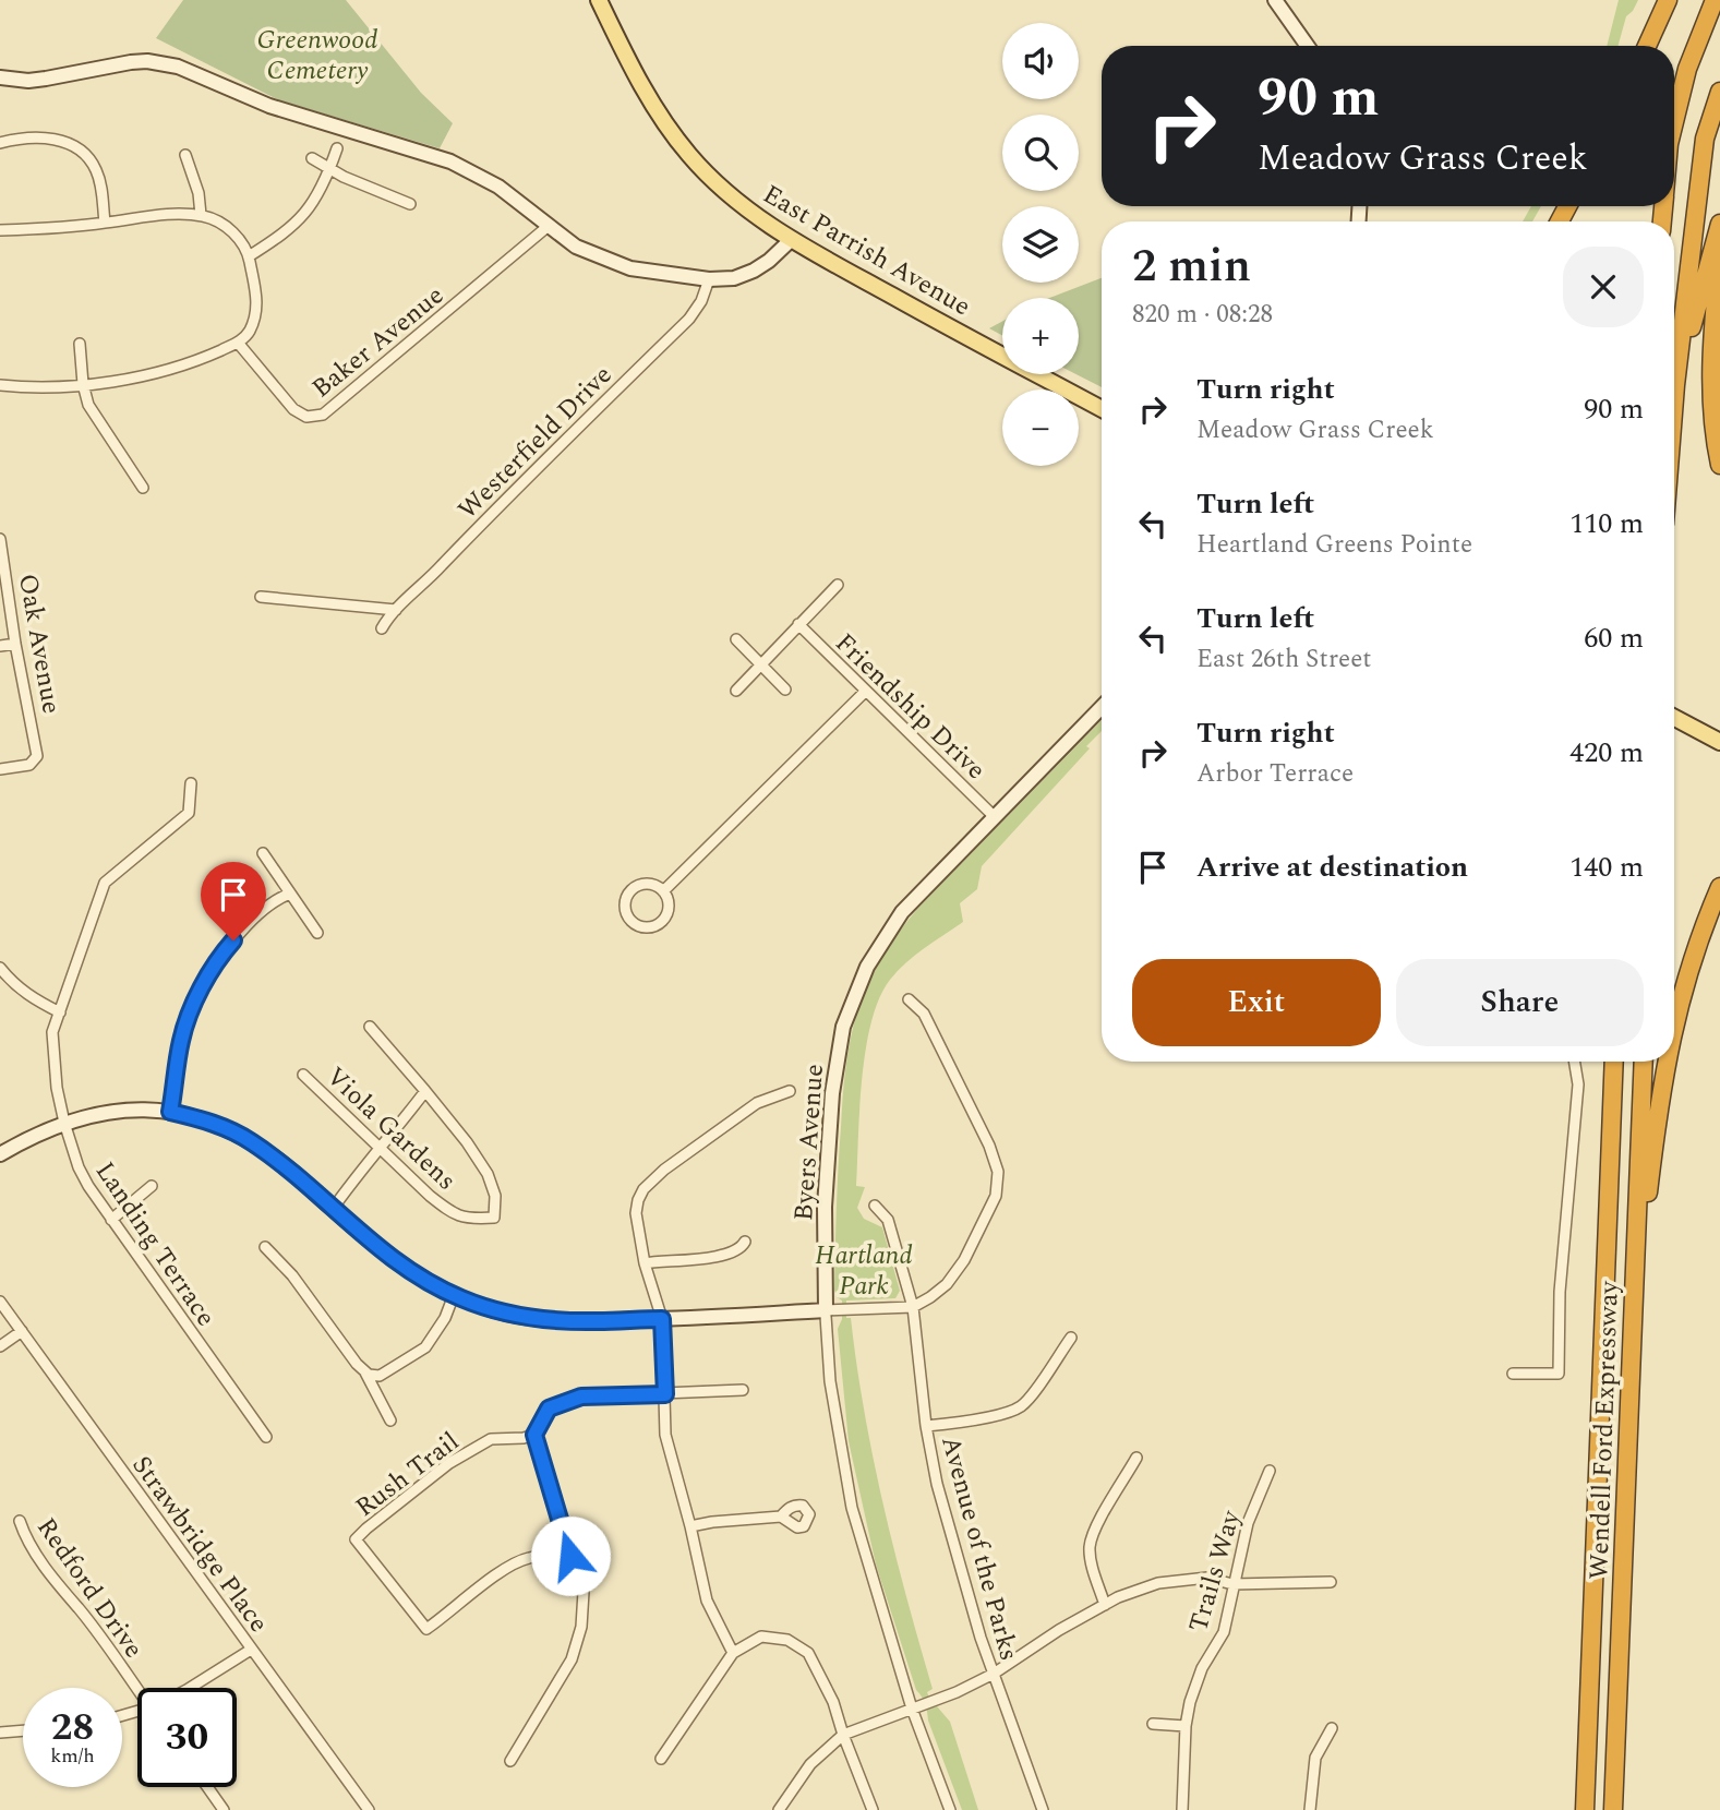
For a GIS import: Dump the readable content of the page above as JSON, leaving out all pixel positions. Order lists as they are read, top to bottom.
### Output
{
  "streets": {
    "highway": ["Wendell Ford Expressway"],
    "main road": ["East Parrish Avenue"],
    "street": [
      "Baker Avenue",
      "Westerfield Drive",
      "Oak Avenue",
      "Friendship Drive",
      "Viola Gardens",
      "Byers Avenue",
      "Landing Terrace",
      "Rush Trail",
      "Strawbridge Place",
      "Avenue of the Parks",
      "Trails Way",
      "Redford Drive"
    ]
  },
  "crossings": [
    ["Friendship Drive", "Byers Avenue"]
  ],
  "parks": ["Greenwood Cemetery", "Hartland Park"],
  "page": {
    "map_buttons": ["+", "−"],
    "turn": ["90 m", "Meadow Grass Creek"],
    "heading": ["2 min", "820 m · 08:28"],
    "list": [
      {
        "name": "Turn right",
        "note": "Meadow Grass Creek",
        "value": "90 m"
      },
      {
        "name": "Turn left",
        "note": "Heartland Greens Pointe",
        "value": "110 m"
      },
      {
        "name": "Turn left",
        "note": "East 26th Street",
        "value": "60 m"
      },
      {
        "name": "Turn right",
        "note": "Arbor Terrace",
        "value": "420 m"
      },
      {
        "name": "Arrive at destination",
        "value": "140 m"
      }
    ],
    "buttons": ["Exit", "Share"],
    "speed": "28 km/h",
    "limit": "30"
  }
}
